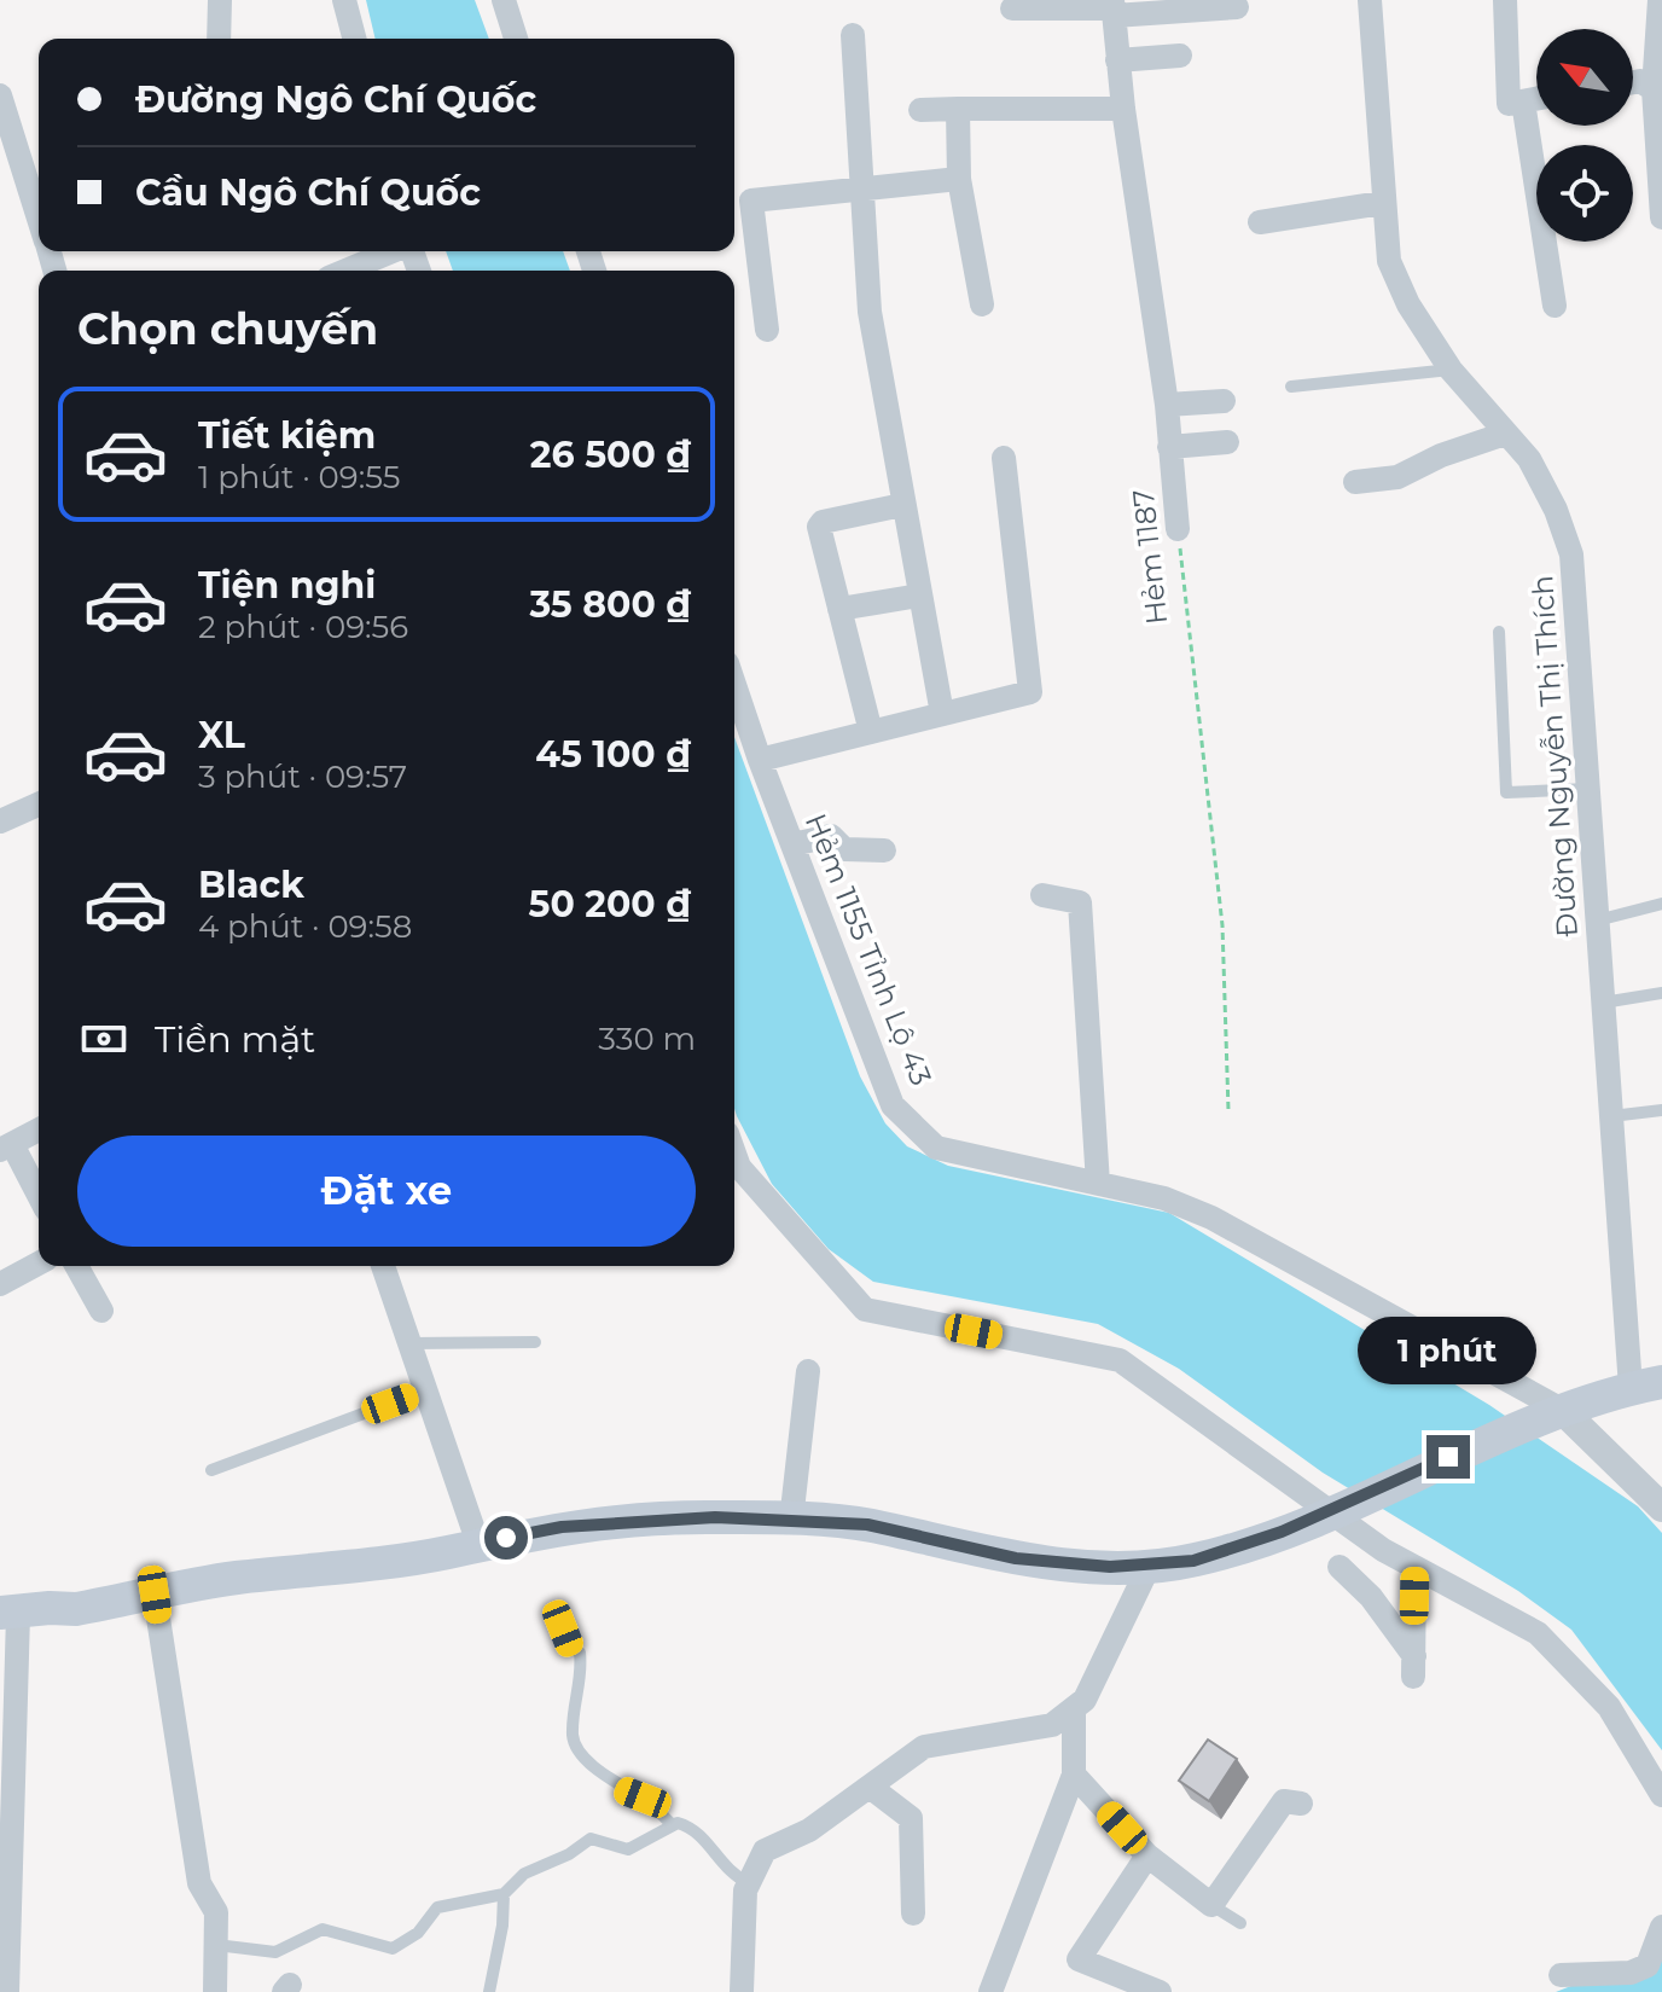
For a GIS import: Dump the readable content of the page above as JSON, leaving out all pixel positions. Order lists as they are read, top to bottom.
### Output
{
  "streets": {
    "street": ["Hẻm 1187", "Đường Nguyễn Thị Thích", "Hẻm 1155 Tỉnh Lộ 43"]
  },
  "north": "top left",
  "page": {
    "banner": ["Đường Ngô Chí Quốc", "Cầu Ngô Chí Quốc"],
    "heading": "Chọn chuyến",
    "list": [
      {
        "name": "Tiết kiệm",
        "note": "1 phút · 09:55",
        "value": "26 500 ₫"
      },
      {
        "name": "Tiện nghi",
        "note": "2 phút · 09:56",
        "value": "35 800 ₫"
      },
      {
        "name": "XL",
        "note": "3 phút · 09:57",
        "value": "45 100 ₫"
      },
      {
        "name": "Black",
        "note": "4 phút · 09:58",
        "value": "50 200 ₫"
      }
    ],
    "pay": ["Tiền mặt", "330 m"],
    "buttons": "Đặt xe",
    "bubble": "1 phút"
  }
}
